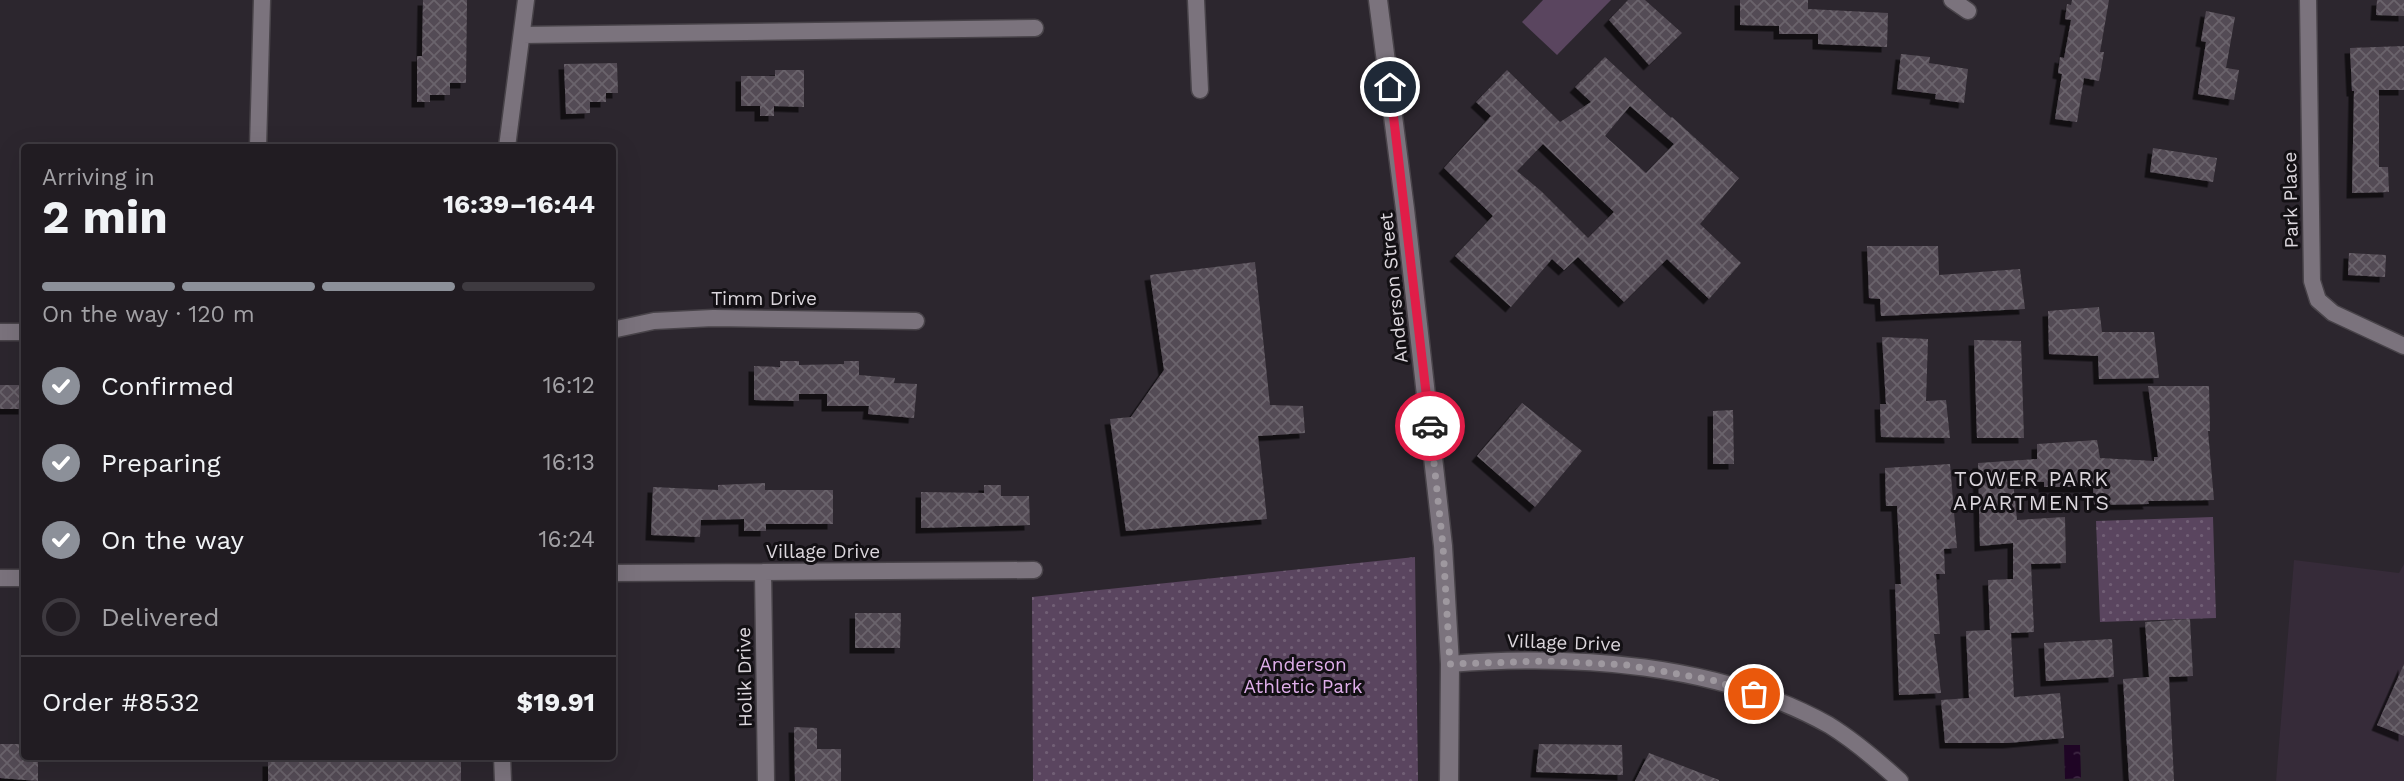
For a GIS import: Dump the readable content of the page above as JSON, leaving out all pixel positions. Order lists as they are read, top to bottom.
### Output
{
  "streets": {
    "street": [
      "Park Place",
      "Anderson Street",
      "Timm Drive",
      "Village Drive",
      "Holik Drive"
    ]
  },
  "crossings": [
    ["Anderson Street", "Village Drive"],
    ["Village Drive", "Holik Drive"]
  ],
  "districts": ["TOWER PARK APARTMENTS"],
  "parks": ["Anderson Athletic Park"],
  "page": {
    "heading": ["2 min", "Arriving in", "16:39–16:44"],
    "panel": ["Order #8532", "$19.91"],
    "bar": "On the way · 120 m",
    "list": [
      ["Confirmed", "16:12"],
      ["Preparing", "16:13"],
      ["On the way", "16:24"],
      "Delivered"
    ]
  }
}
